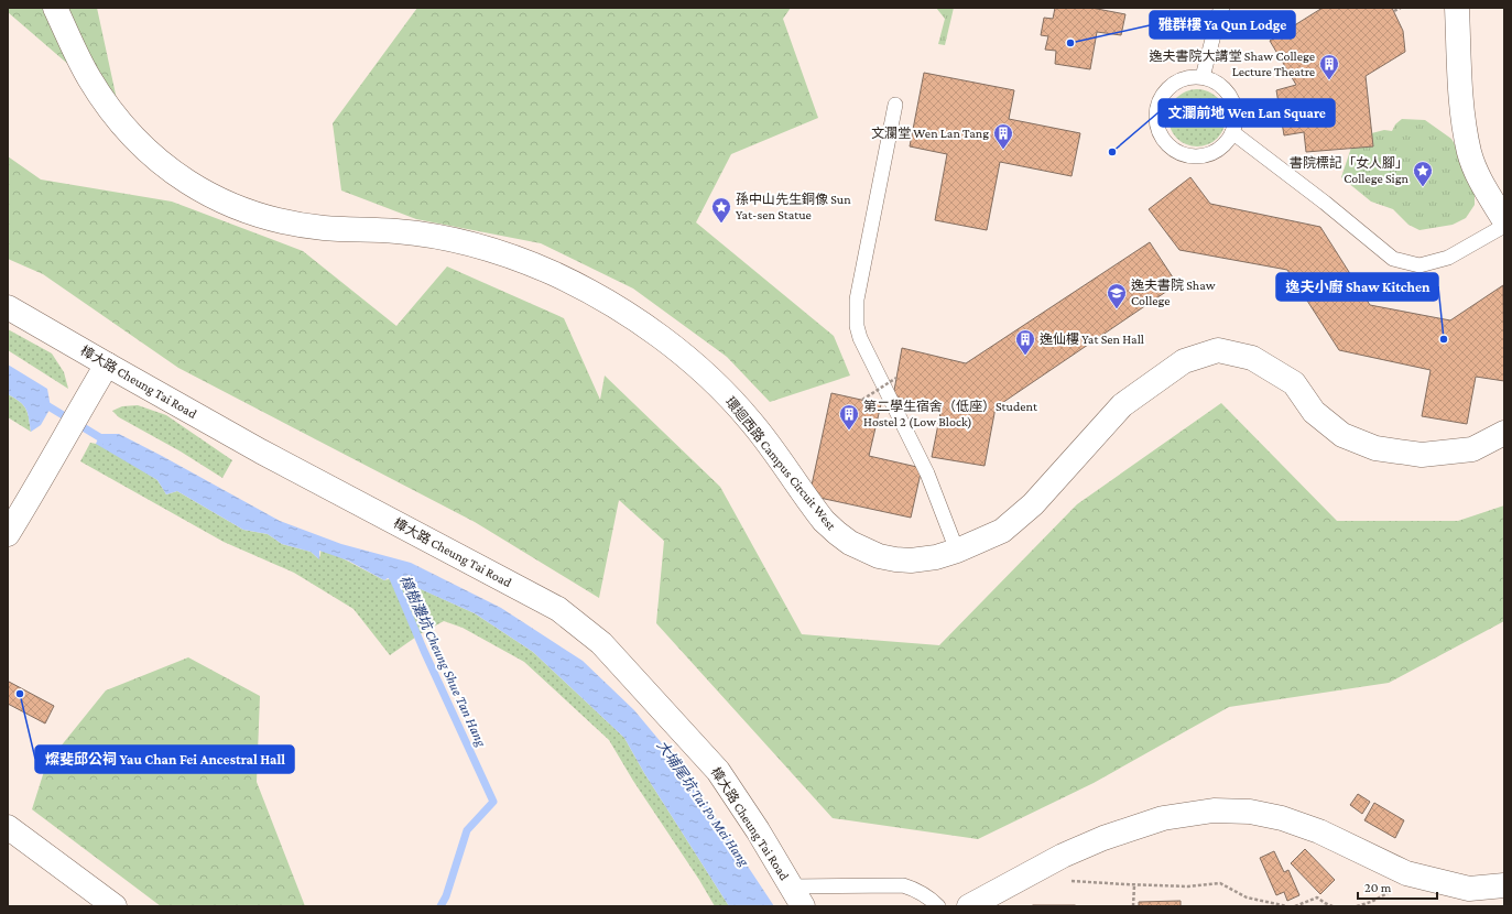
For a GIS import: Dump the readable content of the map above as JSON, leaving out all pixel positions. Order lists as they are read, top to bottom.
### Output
{
  "streets": {
    "street": ["樟大路 Cheung Tai Road", "環迴西路 Campus Circuit West"]
  },
  "water": ["樟樹灘坑 Cheung Shue Tan Hang", "大埔尾坑 Tai Po Mei Hang"],
  "places": {
    "other": [
      "雅群樓 Ya Qun Lodge",
      "文瀾前地 Wen Lan Square",
      "逸夫小廚 Shaw Kitchen",
      "燦斐邱公祠 Yau Chan Fei Ancestral Hall"
    ],
    "building": [
      "逸夫書院大講堂 Shaw College Lecture Theatre",
      "文瀾堂 Wen Lan Tang",
      "逸仙樓 Yat Sen Hall",
      "第二學生宿舍（低座）Student Hostel 2 (Low Block)"
    ],
    "place": ["書院標記「女人腳」 College Sign", "孫中山先生銅像 Sun Yat-sen Statue"],
    "school or university": ["逸夫書院 Shaw College"]
  },
  "scale_bar": "20 m"
}
